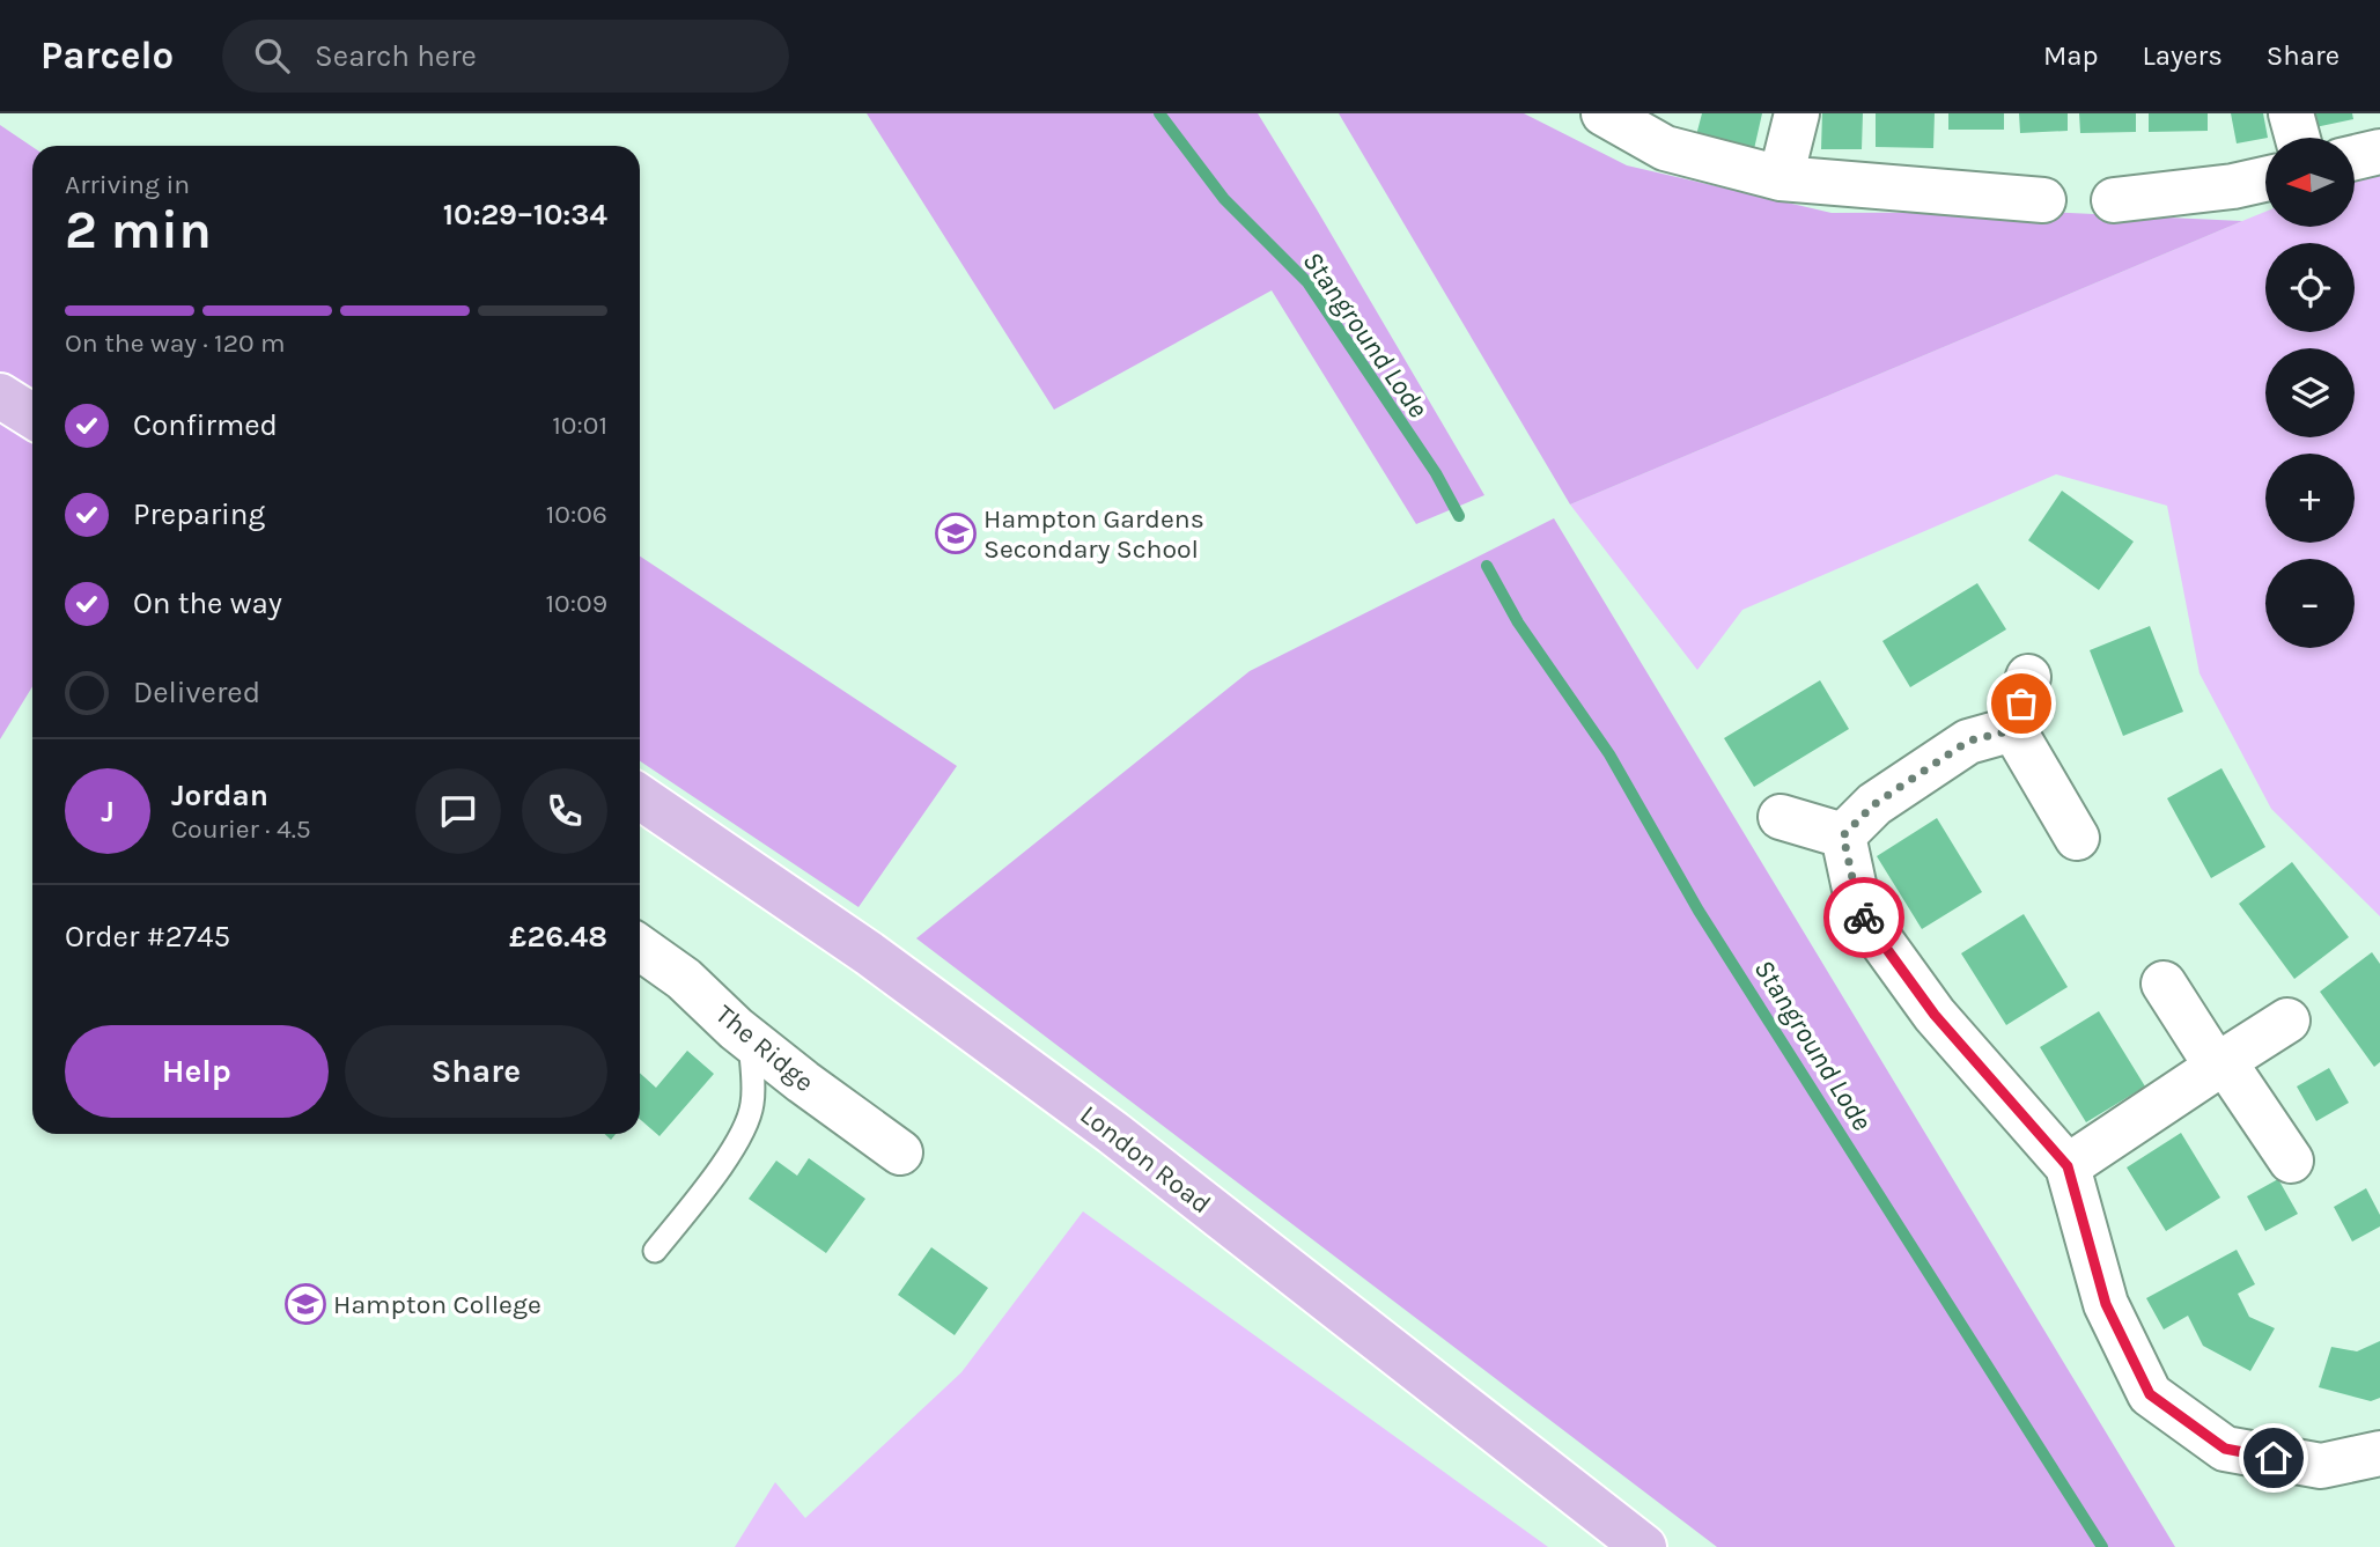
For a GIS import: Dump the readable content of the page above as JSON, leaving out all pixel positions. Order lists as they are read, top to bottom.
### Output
{
  "streets": {
    "main road": ["London Road"],
    "street": ["The Ridge"]
  },
  "water": ["Stanground Lode"],
  "places": {
    "school or university": ["Hampton Gardens Secondary School", "Hampton College"]
  },
  "north": "left",
  "page": {
    "header": "Parcelo",
    "search": "Search here",
    "nav": ["Map", "Layers", "Share"],
    "map_buttons": ["+", "−"],
    "heading": ["2 min", "Arriving in", "10:29–10:34"],
    "panel": [
      "Jordan",
      "Courier · 4.5",
      "Order #2745",
      "£26.48"
    ],
    "bar": "On the way · 120 m",
    "list": [
      ["Confirmed", "10:01"],
      ["Preparing", "10:06"],
      ["On the way", "10:09"],
      "Delivered"
    ],
    "round": "J",
    "buttons": ["Help", "Share"]
  }
}
